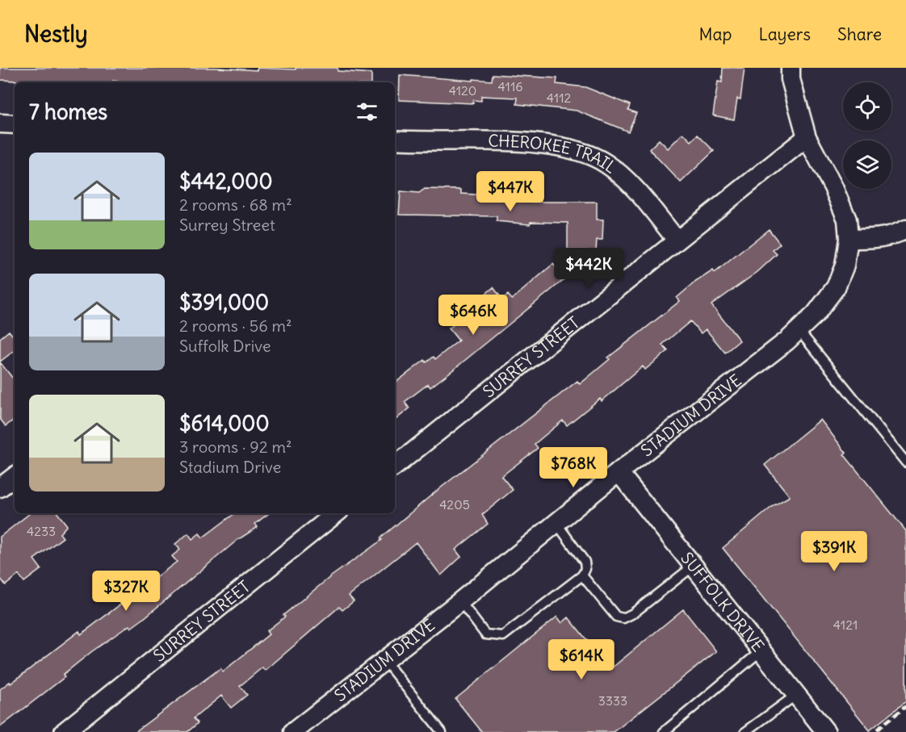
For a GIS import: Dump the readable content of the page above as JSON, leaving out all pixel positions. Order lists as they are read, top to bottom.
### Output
{
  "streets": {
    "street": [
      "CHEROKEE TRAIL",
      "SURREY STREET",
      "STADIUM DRIVE",
      "SUFFOLK DRIVE"
    ]
  },
  "crossings": [
    ["CHEROKEE TRAIL", "SURREY STREET"],
    ["STADIUM DRIVE", "SUFFOLK DRIVE"]
  ],
  "house_numbers": [
    "4116",
    "4120",
    "4112",
    "4205",
    "4233",
    "4121",
    "3333"
  ],
  "page": {
    "header": "Nestly",
    "nav": ["Map", "Layers", "Share"],
    "heading": "7 homes",
    "list": [
      {
        "name": "$442,000",
        "note": "2 rooms · 68 m² · Surrey Street"
      },
      {
        "name": "$391,000",
        "note": "2 rooms · 56 m² · Suffolk Drive"
      },
      {
        "name": "$614,000",
        "note": "3 rooms · 92 m² · Stadium Drive"
      }
    ],
    "price": [
      "$447K",
      "$442K",
      "$646K",
      "$768K",
      "$391K",
      "$327K",
      "$614K"
    ]
  }
}
